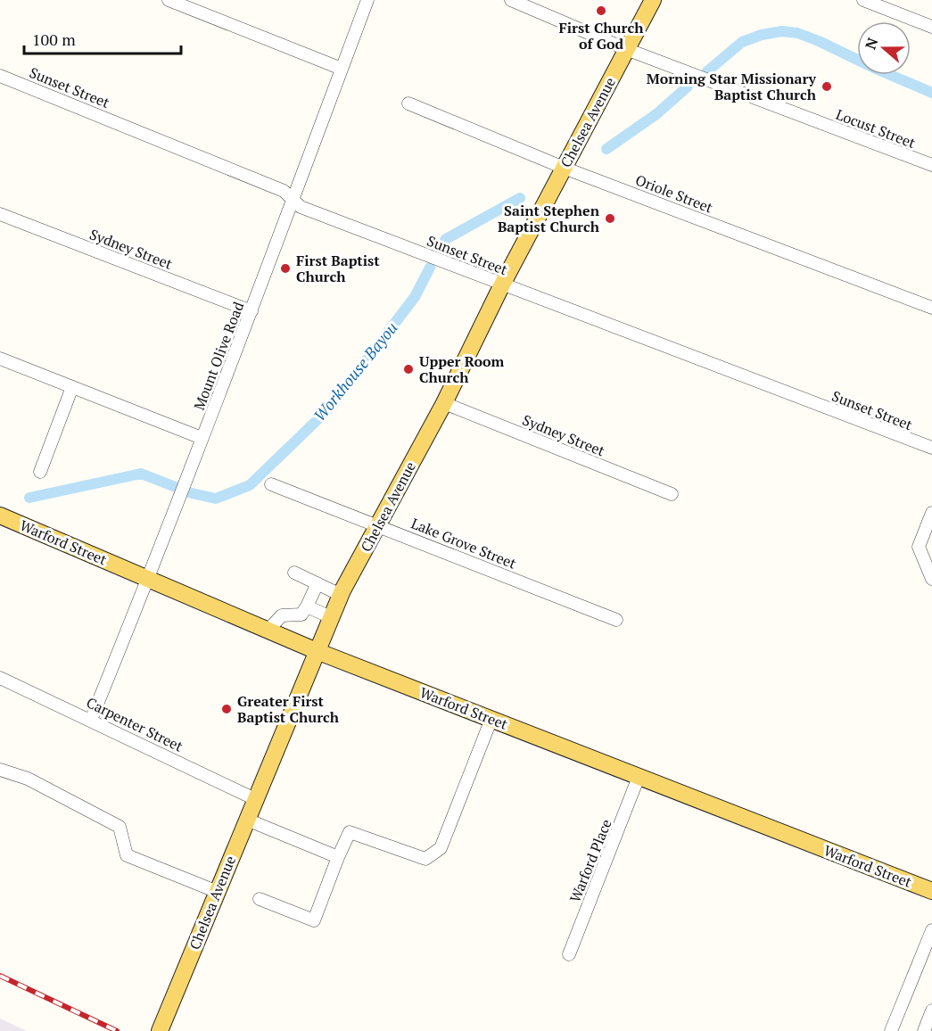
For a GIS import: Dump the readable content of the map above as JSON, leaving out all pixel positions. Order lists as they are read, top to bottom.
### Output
{
  "streets": {
    "main road": ["Chelsea Avenue", "Warford Street"],
    "street": [
      "Sunset Street",
      "Locust Street",
      "Oriole Street",
      "Sydney Street",
      "Mount Olive Road",
      "Lake Grove Street",
      "Carpenter Street",
      "Warford Place"
    ]
  },
  "crossings": [
    ["Sunset Street", "Chelsea Avenue"],
    ["Sunset Street", "Mount Olive Road"],
    ["Chelsea Avenue", "Locust Street"],
    ["Chelsea Avenue", "Oriole Street"],
    ["Chelsea Avenue", "Sydney Street"],
    ["Chelsea Avenue", "Warford Street"],
    ["Chelsea Avenue", "Lake Grove Street"],
    ["Chelsea Avenue", "Carpenter Street"],
    ["Sydney Street", "Mount Olive Road"],
    ["Mount Olive Road", "Warford Street"],
    ["Mount Olive Road", "Carpenter Street"],
    ["Warford Street", "Warford Place"]
  ],
  "water": ["Workhouse Bayou"],
  "places": [
    "First Church of God",
    "Morning Star Missionary Baptist Church",
    "Saint Stephen Baptist Church",
    "First Baptist Church",
    "Upper Room Church",
    "Greater First Baptist Church"
  ],
  "scale_bar": "100 m",
  "north": "left"
}
